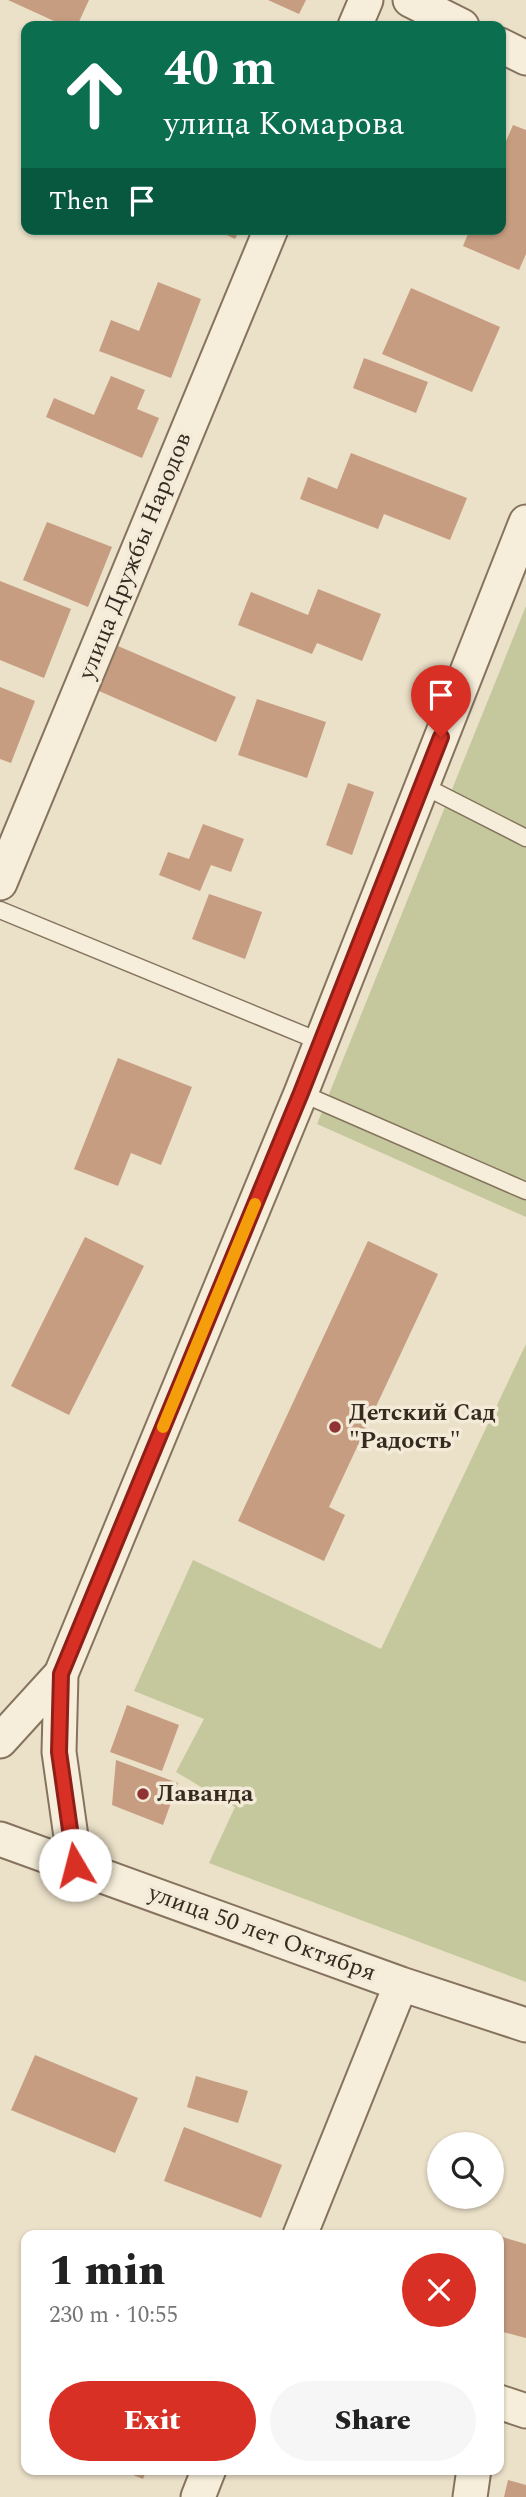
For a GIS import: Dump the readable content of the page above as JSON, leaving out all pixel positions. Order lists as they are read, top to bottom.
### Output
{
  "streets": {
    "street": ["улица Дружбы Народов", "улица 50 лет Октября"]
  },
  "places": ["Детский Сад \"Радость\"", "Лаванда"],
  "page": {
    "turn": ["40 m", "улица Комарова"],
    "then": "Then",
    "heading": ["1 min", "230 m · 10:55"],
    "buttons": ["Exit", "Share"]
  }
}
